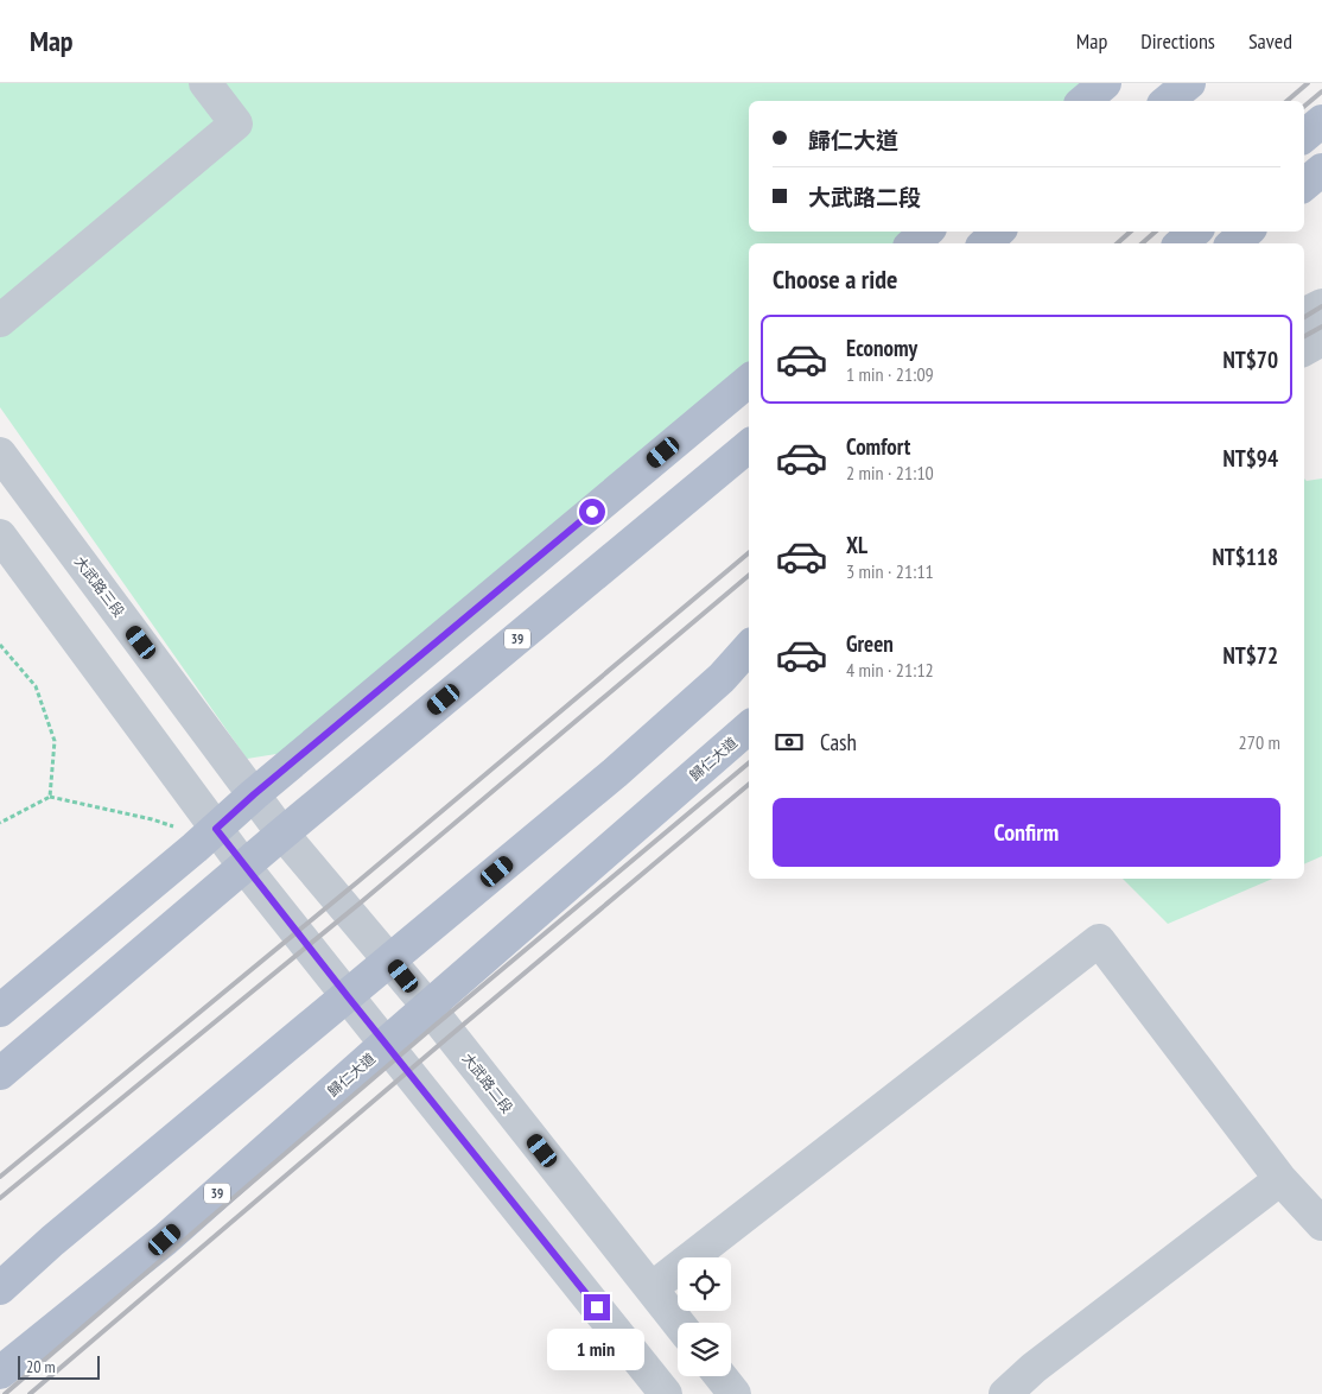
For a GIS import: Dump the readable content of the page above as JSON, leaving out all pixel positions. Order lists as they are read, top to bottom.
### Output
{
  "streets": {
    "main road": ["39", "歸仁大道"],
    "street": ["大武路三段", "大武路二段"]
  },
  "crossings": [
    ["大武路三段", "39"],
    ["大武路三段", "大武路二段"],
    ["39", "大武路二段"],
    ["歸仁大道", "大武路二段"]
  ],
  "scale_bar": "20 m",
  "page": {
    "header": "Map",
    "nav": ["Map", "Directions", "Saved"],
    "banner": ["歸仁大道", "大武路二段"],
    "heading": "Choose a ride",
    "list": [
      {
        "name": "Economy",
        "note": "1 min · 21:09",
        "value": "NT$70"
      },
      {
        "name": "Comfort",
        "note": "2 min · 21:10",
        "value": "NT$94"
      },
      {
        "name": "XL",
        "note": "3 min · 21:11",
        "value": "NT$118"
      },
      {
        "name": "Green",
        "note": "4 min · 21:12",
        "value": "NT$72"
      }
    ],
    "pay": ["Cash", "270 m"],
    "buttons": "Confirm",
    "bubble": "1 min",
    "scale": "20 m"
  }
}
